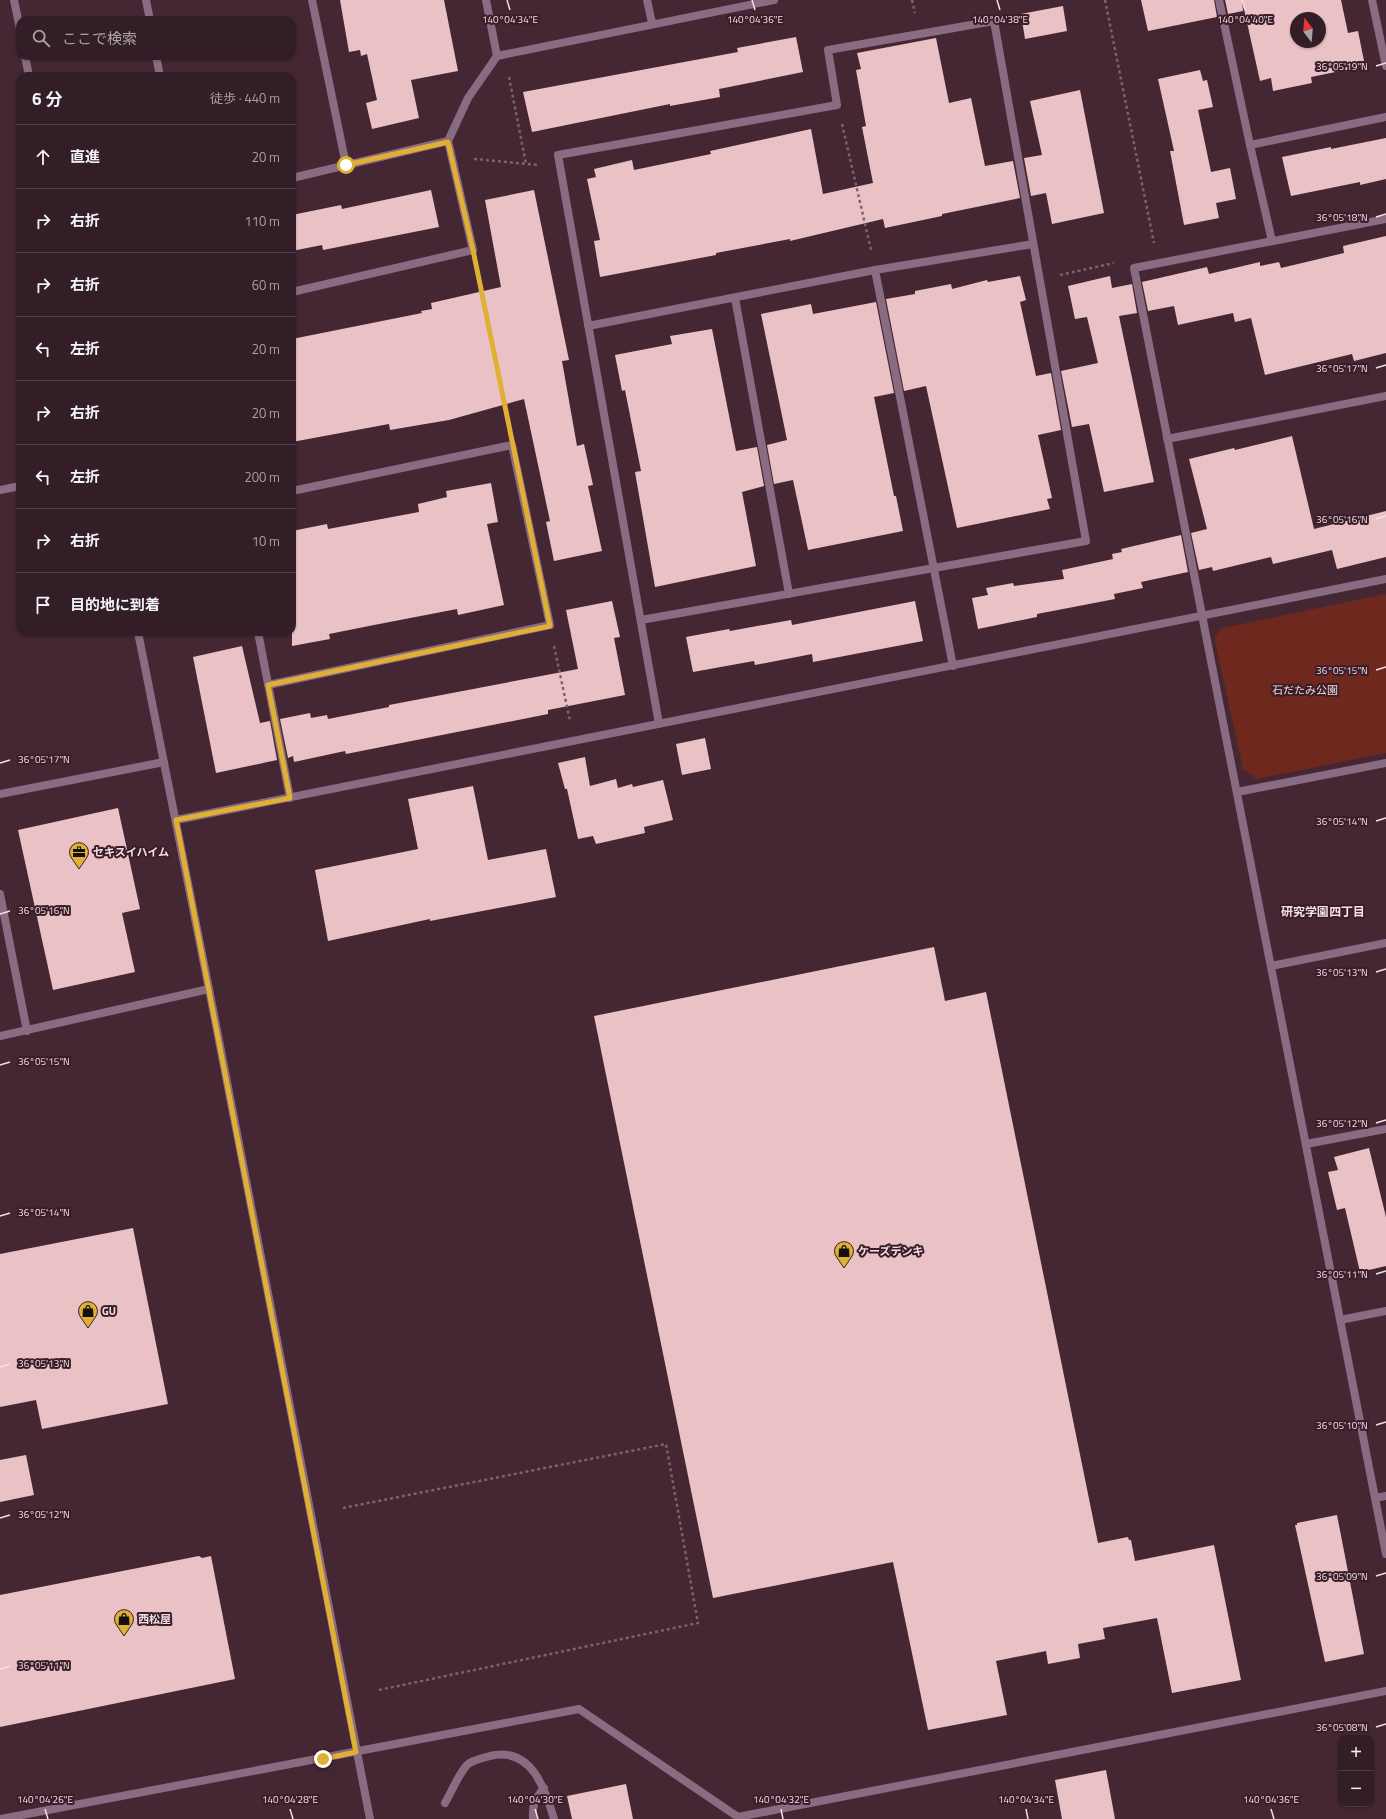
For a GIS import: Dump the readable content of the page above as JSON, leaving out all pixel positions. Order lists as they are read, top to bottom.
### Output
{
  "districts": ["研究学園四丁目"],
  "parks": ["石だたみ公園"],
  "places": {
    "office": ["セキスイハイム"],
    "shop": ["ケーズデンキ", "GU", "西松屋"]
  },
  "north": "top",
  "page": {
    "search": "ここで検索",
    "heading": ["6 分", "徒歩 · 440 m"],
    "list": [
      ["直進", "20 m"],
      ["右折", "110 m"],
      ["右折", "60 m"],
      ["左折", "20 m"],
      ["右折", "20 m"],
      ["左折", "200 m"],
      ["右折", "10 m"],
      "目的地に到着"
    ],
    "map_buttons": ["+", "−"]
  },
  "coordinates": [
    "140°04'34\"E",
    "140°04'36\"E",
    "140°04'38\"E",
    "140°04'40\"E",
    "36°05'19\"N",
    "36°05'18\"N",
    "36°05'17\"N",
    "36°05'16\"N",
    "36°05'15\"N",
    "36°05'14\"N",
    "36°05'13\"N",
    "36°05'12\"N",
    "36°05'11\"N",
    "36°05'10\"N",
    "36°05'09\"N",
    "36°05'08\"N",
    "140°04'26\"E",
    "140°04'28\"E",
    "140°04'30\"E",
    "140°04'32\"E"
  ]
}
